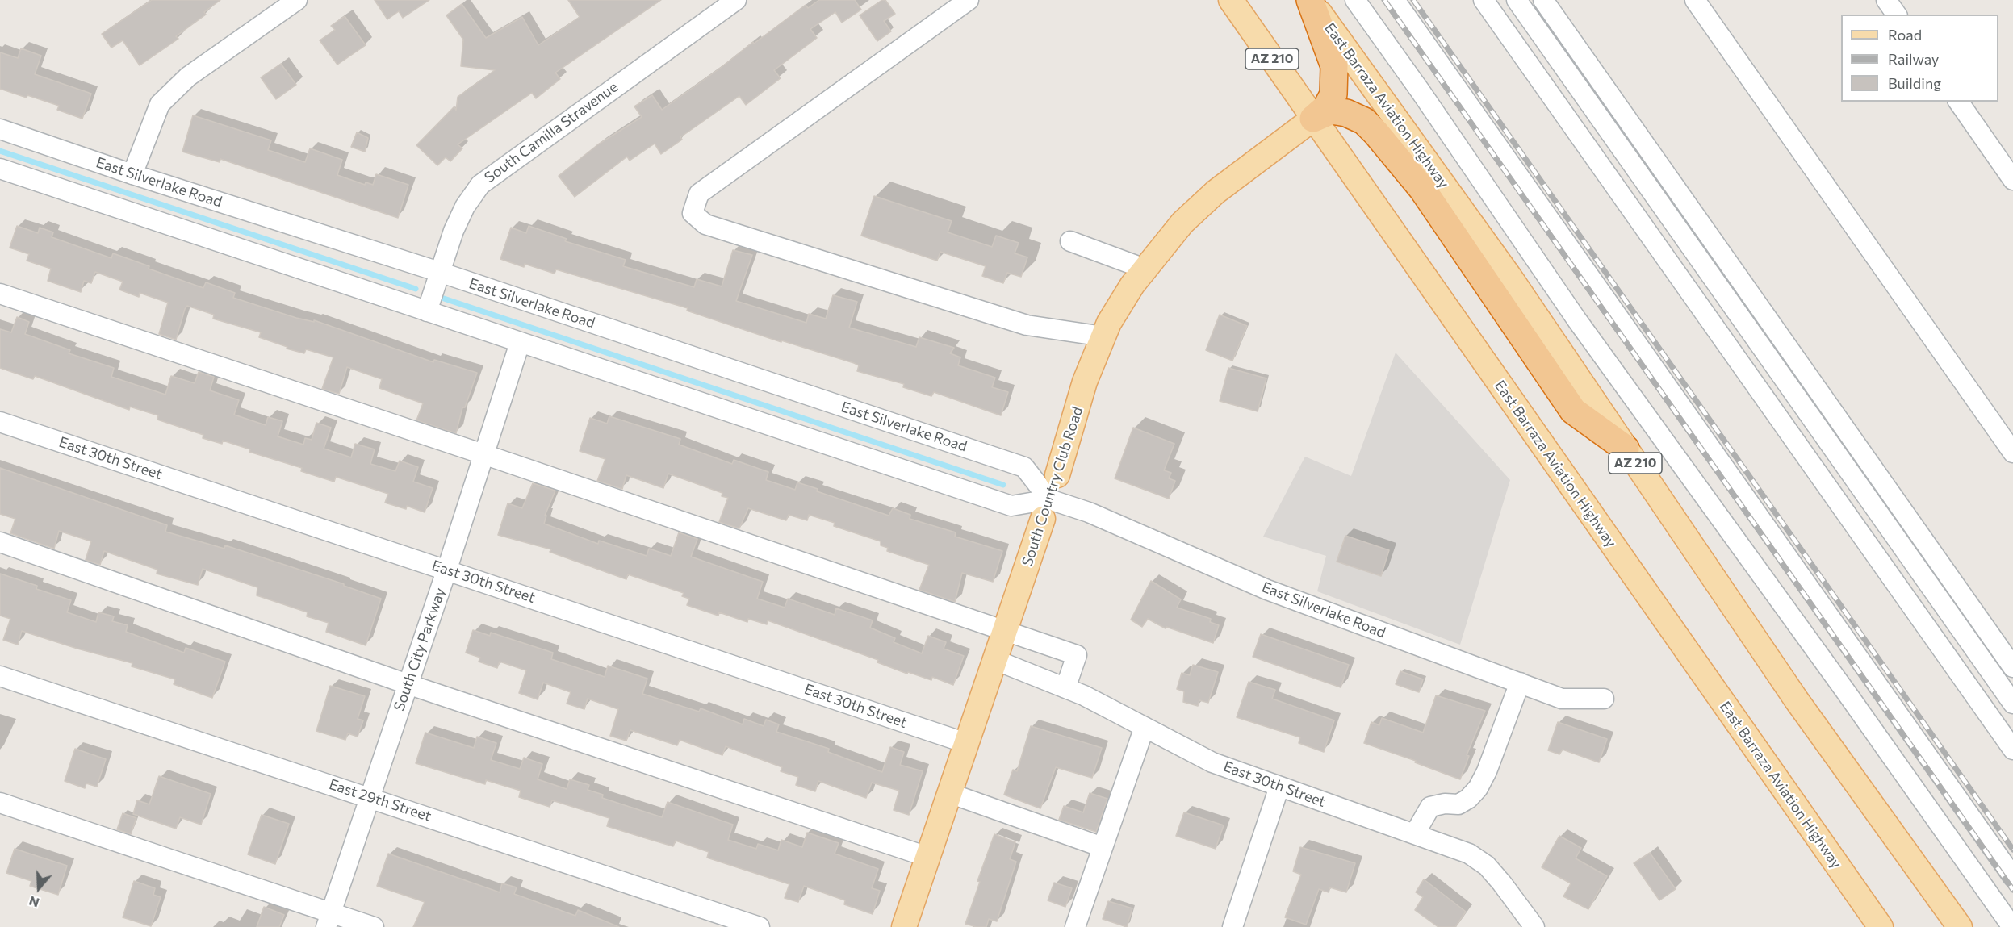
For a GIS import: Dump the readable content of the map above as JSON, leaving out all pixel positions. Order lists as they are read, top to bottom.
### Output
{
  "streets": {
    "main road": ["AZ 210", "East Barraza Aviation Highway", "South Country Club Road"],
    "street": [
      "South Camilla Stravenue",
      "East Silverlake Road",
      "East 30th Street",
      "South City Parkway",
      "East 29th Street"
    ]
  },
  "crossings": [
    ["East Barraza Aviation Highway", "South Country Club Road"],
    ["South Camilla Stravenue", "East Silverlake Road"],
    ["East Silverlake Road", "South Country Club Road"],
    ["East Silverlake Road", "South City Parkway"],
    ["East 30th Street", "South Country Club Road"],
    ["East 30th Street", "South City Parkway"],
    ["South City Parkway", "East 29th Street"]
  ],
  "legend": ["Road", "Railway", "Building"],
  "north": "bottom"
}
